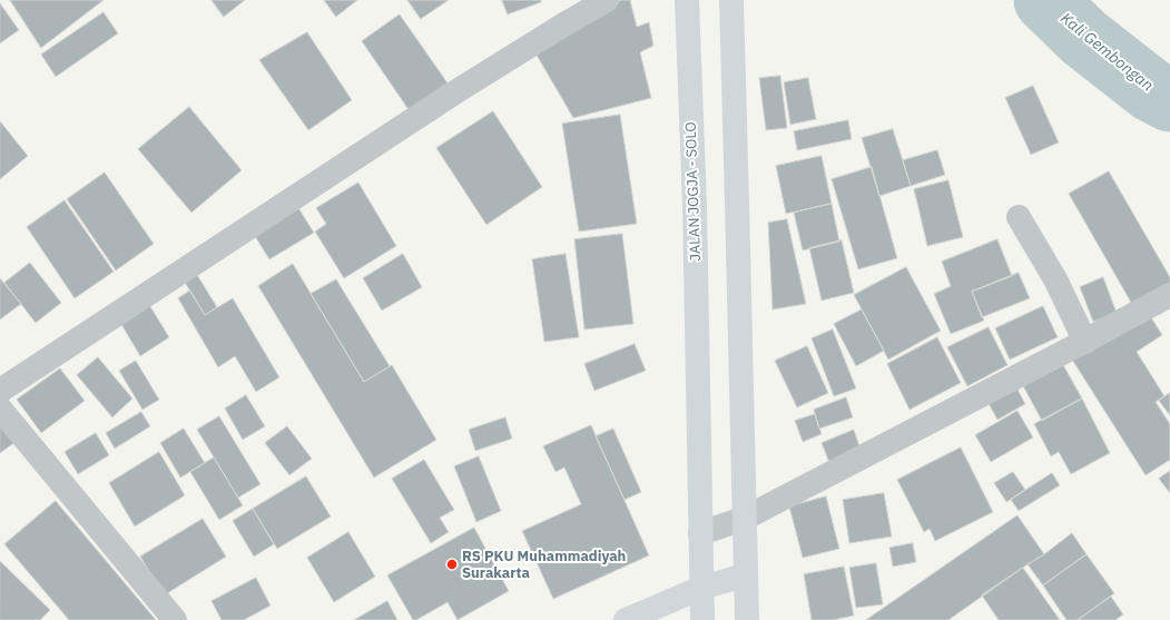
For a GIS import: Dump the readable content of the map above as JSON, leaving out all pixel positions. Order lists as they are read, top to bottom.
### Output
{
  "streets": {
    "main road": ["JALAN JOGJA - SOLO"]
  },
  "water": ["Kali Gembongan"],
  "places": ["RS PKU Muhammadiyah Surakarta"]
}
